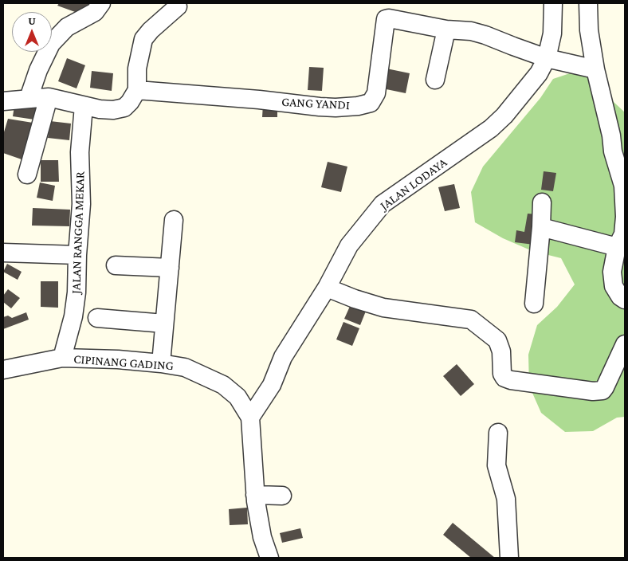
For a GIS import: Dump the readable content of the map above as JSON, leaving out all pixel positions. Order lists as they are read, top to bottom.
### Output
{
  "streets": {
    "street": [
      "GANG YANDI",
      "JALAN LODAYA",
      "JALAN RANGGA MEKAR",
      "CIPINANG GADING"
    ]
  },
  "crossings": [
    ["JALAN LODAYA", "CIPINANG GADING"],
    ["JALAN RANGGA MEKAR", "CIPINANG GADING"]
  ],
  "north": "top"
}
